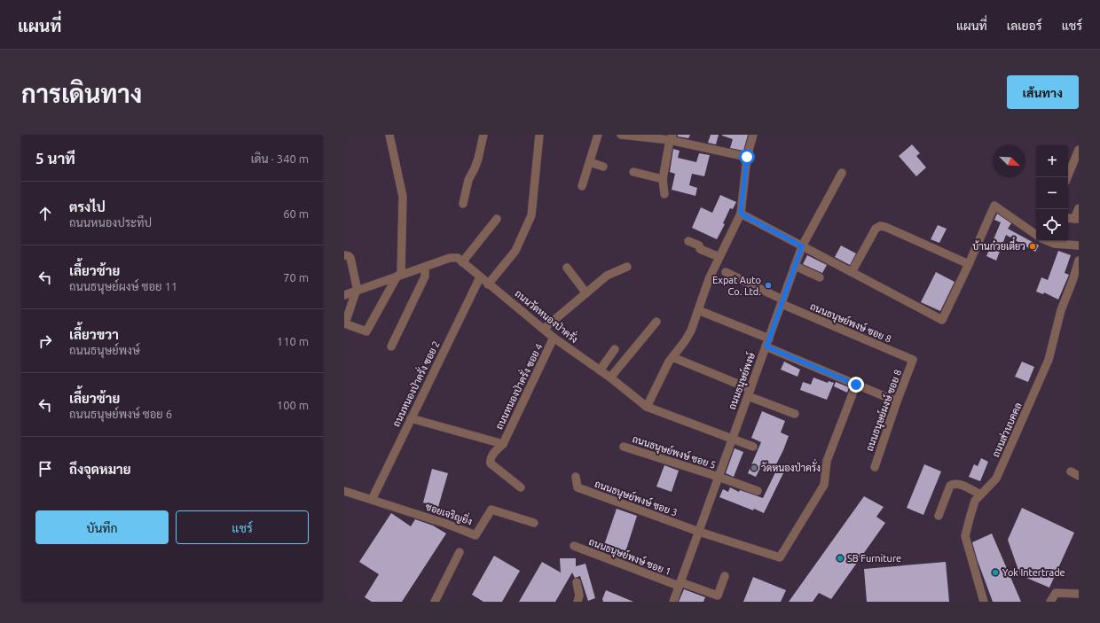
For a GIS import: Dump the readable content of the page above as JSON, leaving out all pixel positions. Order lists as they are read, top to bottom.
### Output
{
  "streets": {
    "street": [
      "ถนนวัดหนองป่าครั่ง",
      "ถนนธนุษย์พงษ์ ซอย 8",
      "ถนนธนุษย์พงษ์",
      "ถนนหนองป่าครั่ง ซอย 2",
      "ถนนหนองป่าครั่ง ซอย 4",
      "ถนนธนุษย์ผงษ์ ซอย 8",
      "ถนนส่วนบคคล",
      "ถนนธนุษย์พงษ์ ซอย 5",
      "ถนนธนุษย์พงษ์ ซอย 3",
      "ซอยเจริญยิ่ง",
      "ถนนธนุษย์พงษ์ ซอย 1"
    ]
  },
  "crossings": [
    ["ถนนวัดหนองป่าครั่ง", "ถนนธนุษย์พงษ์"],
    ["ถนนวัดหนองป่าครั่ง", "ถนนหนองป่าครั่ง ซอย 2"],
    ["ถนนวัดหนองป่าครั่ง", "ถนนหนองป่าครั่ง ซอย 4"],
    ["ถนนธนุษย์พงษ์ ซอย 8", "ถนนธนุษย์พงษ์"],
    ["ถนนธนุษย์พงษ์ ซอย 8", "ถนนธนุษย์ผงษ์ ซอย 8"],
    ["ถนนธนุษย์พงษ์", "ถนนธนุษย์พงษ์ ซอย 5"],
    ["ถนนธนุษย์พงษ์", "ถนนธนุษย์พงษ์ ซอย 3"],
    ["ถนนธนุษย์พงษ์", "ถนนธนุษย์พงษ์ ซอย 1"],
    ["ถนนหนองป่าครั่ง ซอย 2", "ถนนหนองป่าครั่ง ซอย 4"],
    ["ถนนหนองป่าครั่ง ซอย 2", "ซอยเจริญยิ่ง"]
  ],
  "places": [
    "บ้านก๋วยเตี๋ยว",
    "Expat Auto Co. Ltd.",
    "วัดหนองป่าครั่ง",
    "SB Furniture",
    "Yok Intertrade"
  ],
  "north": "bottom right",
  "page": {
    "header": "แผนที่",
    "nav": ["แผนที่", "เลเยอร์", "แชร์"],
    "buttons": [
      "เส้นทาง",
      ["บันทึก", "แชร์"]
    ],
    "title": "การเดินทาง",
    "heading": ["5 นาที", "เดิน · 340 m"],
    "map_buttons": ["+", "−"],
    "list": [
      ["ตรงไป", "ถนนหนองประทีป", "60 m"],
      ["เลี้ยวซ้าย", "ถนนธนุษย์ผงษ์ ซอย 11", "70 m"],
      ["เลี้ยวขวา", "ถนนธนุษย์พงษ์", "110 m"],
      ["เลี้ยวซ้าย", "ถนนธนุษย์พงษ์ ซอย 6", "100 m"],
      "ถึงจุดหมาย"
    ]
  }
}
